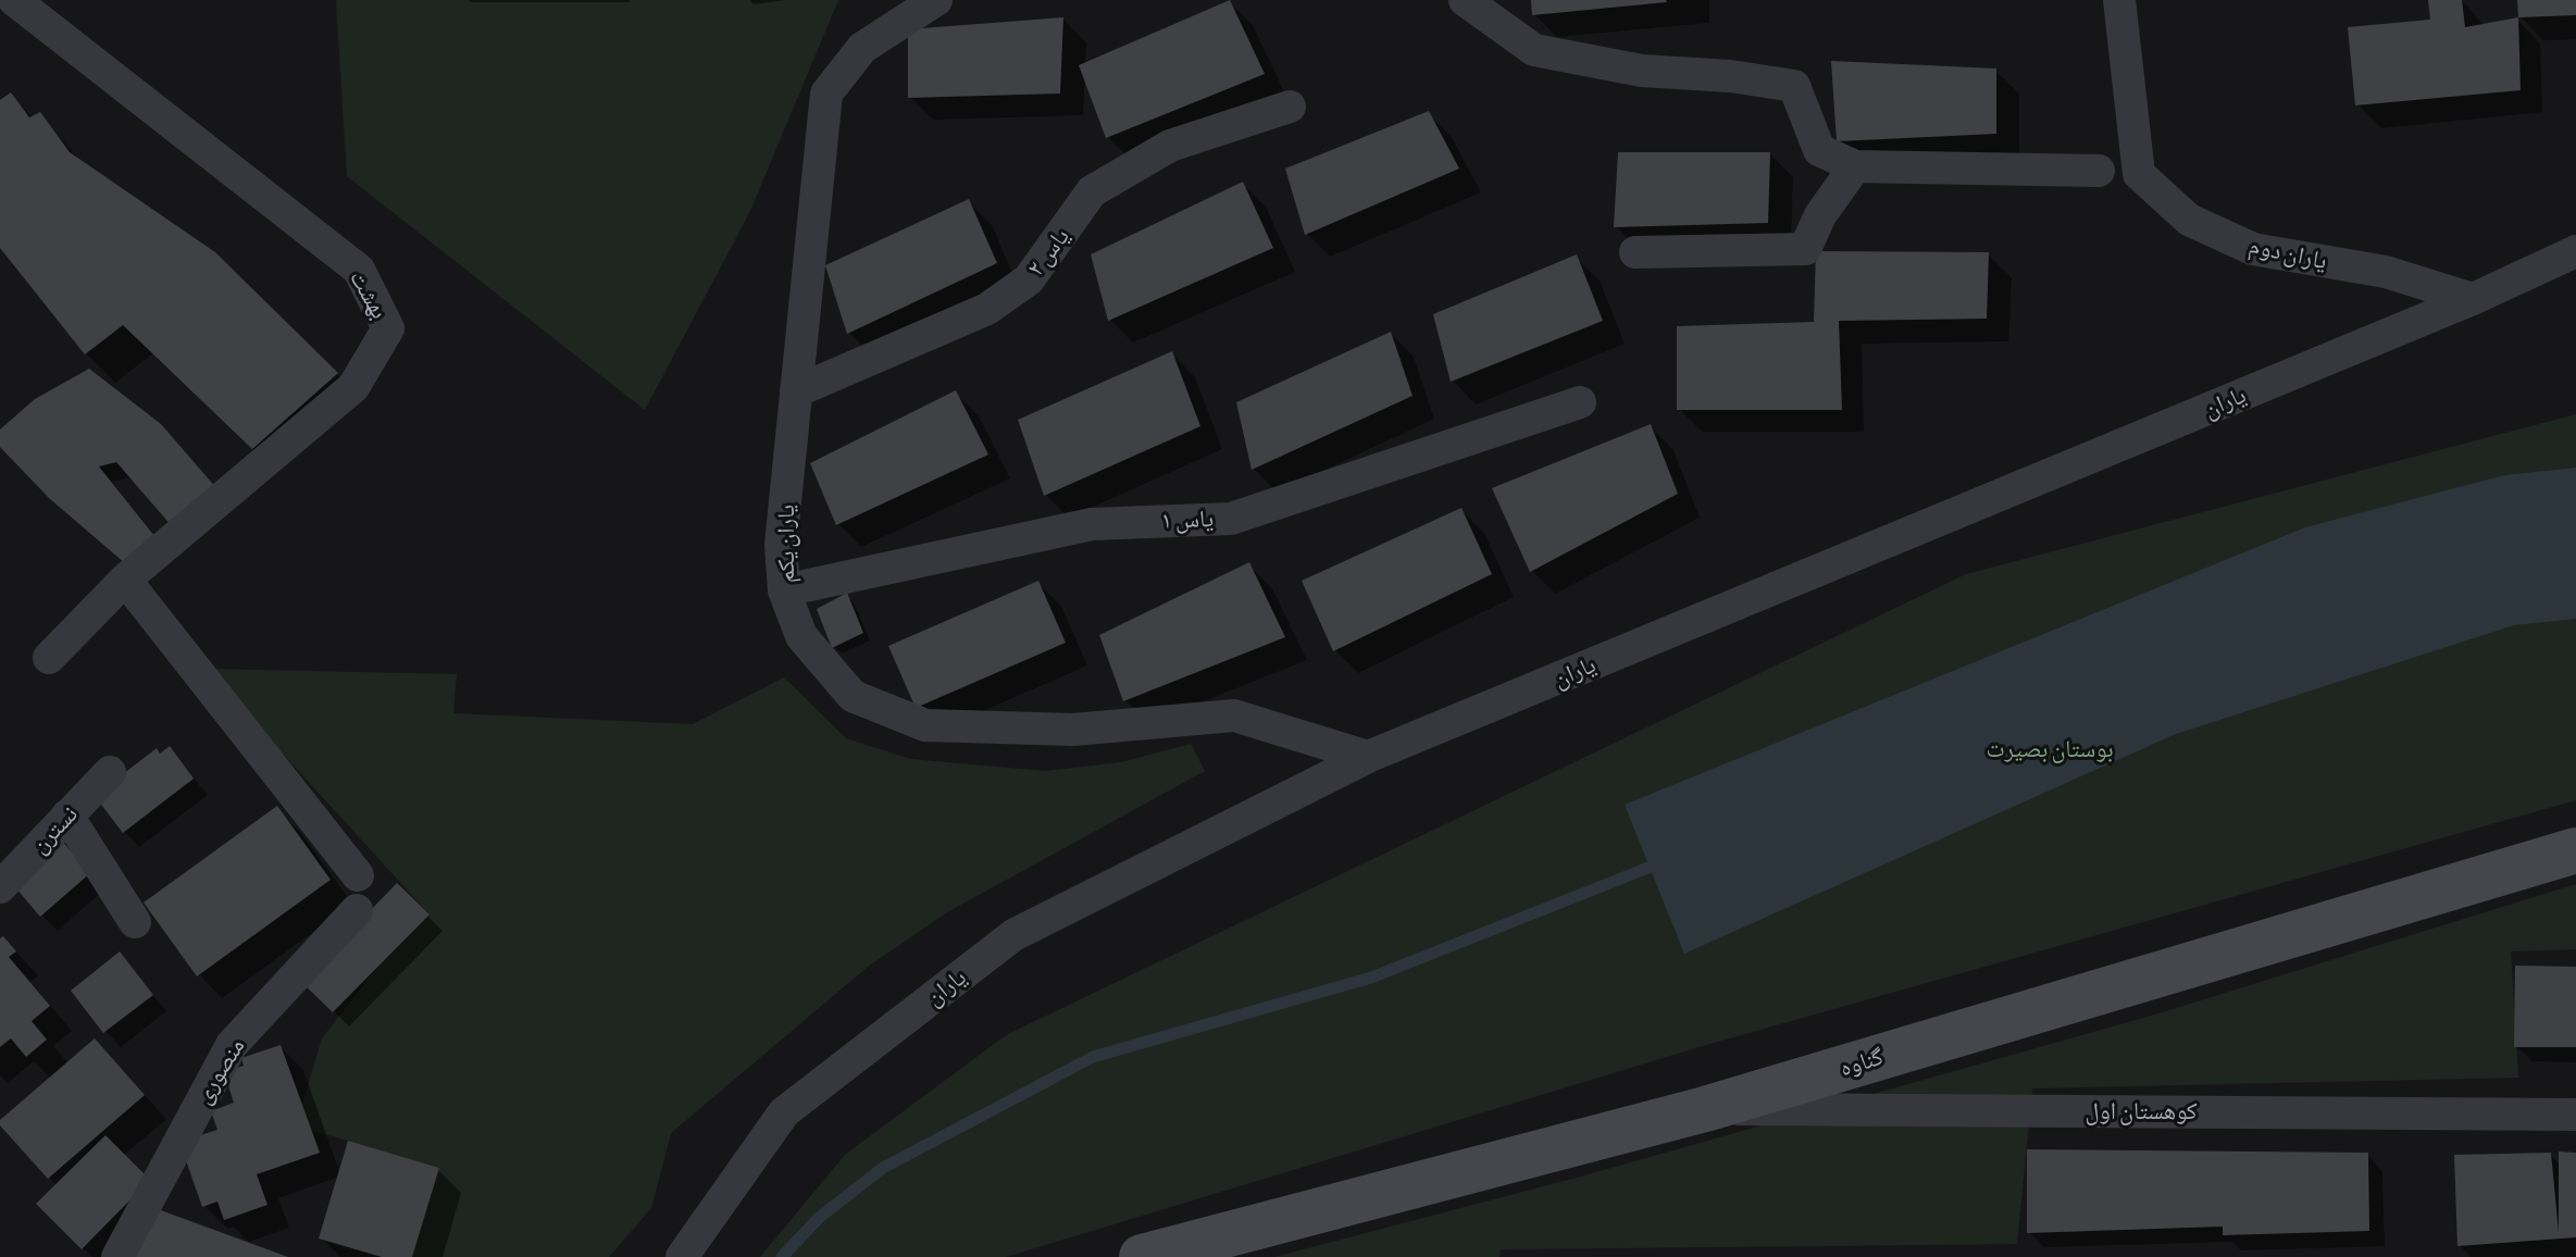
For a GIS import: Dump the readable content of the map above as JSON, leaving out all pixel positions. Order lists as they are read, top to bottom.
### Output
{
  "streets": {
    "main road": ["گناوه"],
    "street": [
      "یاس ۲",
      "یاران دوم",
      "بهشت",
      "یاران",
      "یاس ۱",
      "یاران یکم",
      "نسترن",
      "منصوری",
      "کوهستان اول"
    ]
  },
  "crossings": [
    ["یاس ۲", "یاران یکم"],
    ["یاران دوم", "یاران"],
    ["یاران", "یاران یکم"],
    ["یاس ۱", "یاران یکم"],
    ["گناوه", "کوهستان اول"]
  ],
  "parks": ["بوستان بصیرت"]
}
